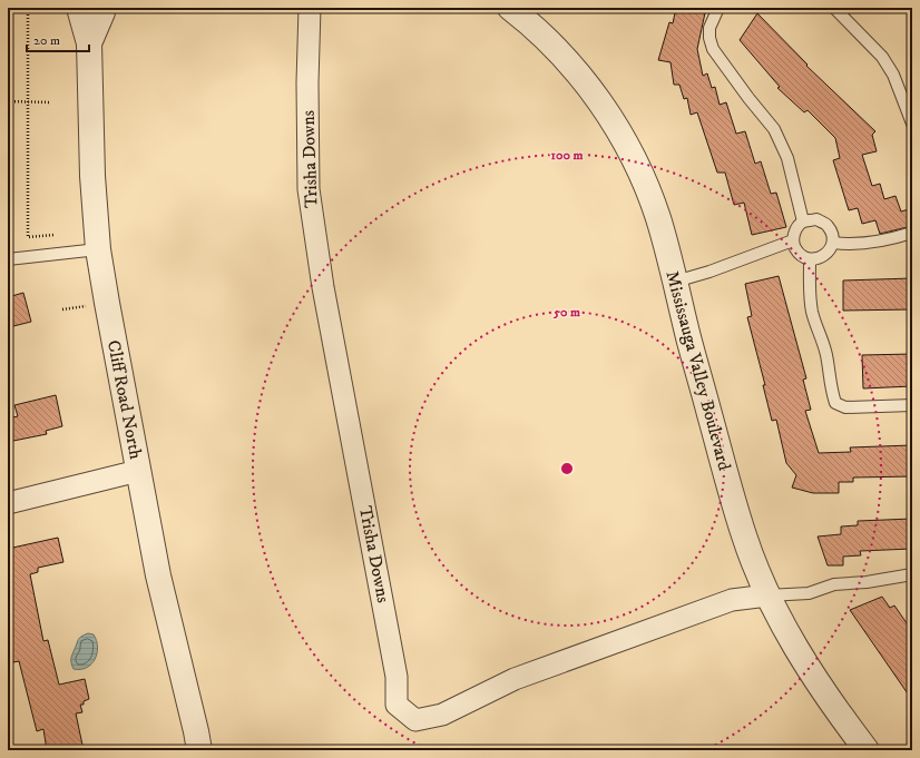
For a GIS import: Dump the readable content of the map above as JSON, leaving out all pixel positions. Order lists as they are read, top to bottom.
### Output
{
  "streets": {
    "street": ["Trisha Downs", "Mississauga Valley Boulevard", "Cliff Road North"]
  },
  "crossings": [
    ["Trisha Downs", "Mississauga Valley Boulevard"]
  ],
  "scale_bar": "20 m",
  "rings": ["100 m", "50 m"]
}
